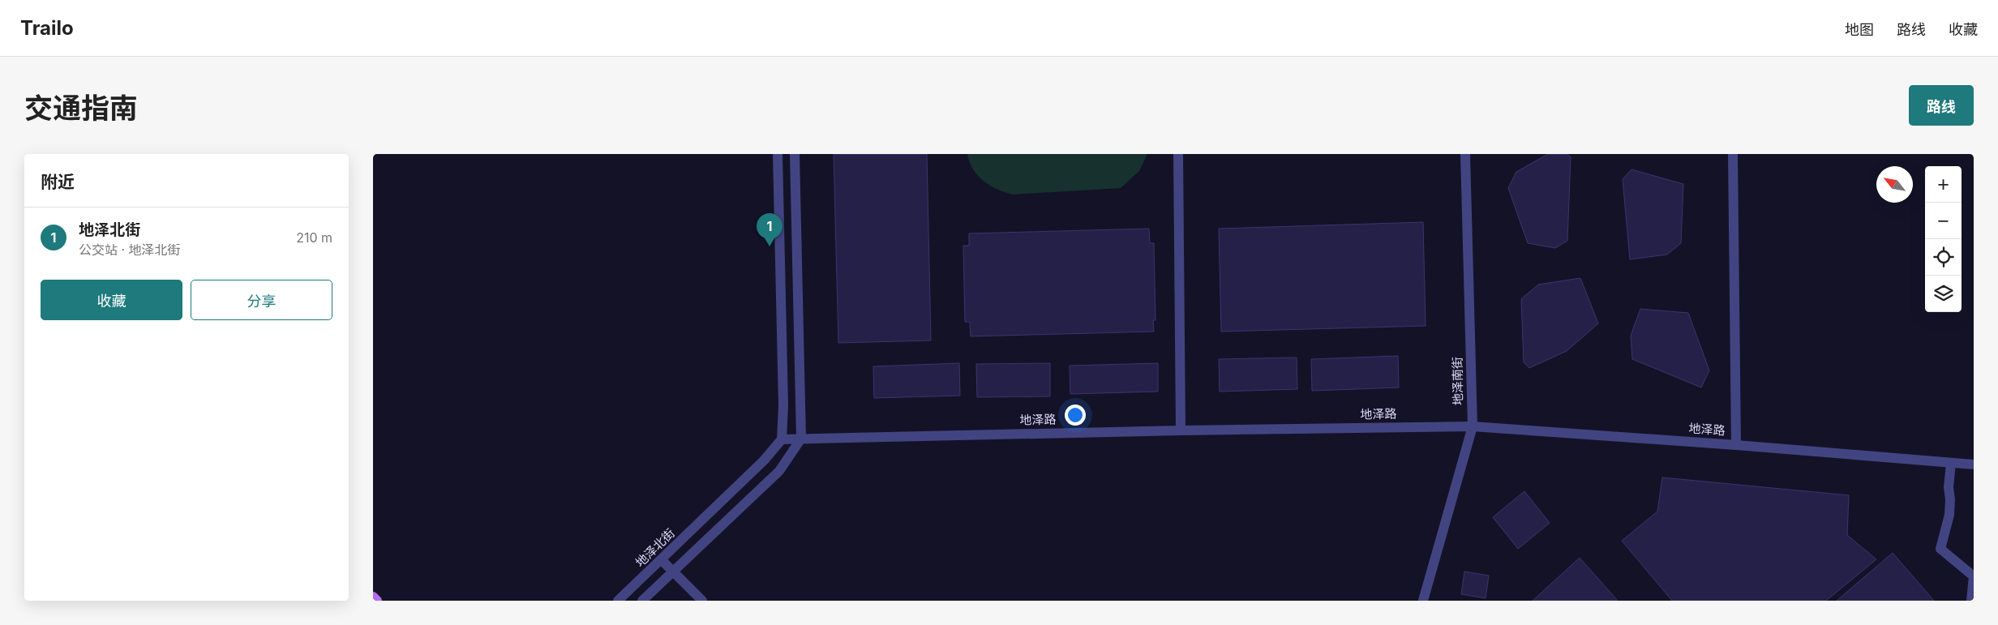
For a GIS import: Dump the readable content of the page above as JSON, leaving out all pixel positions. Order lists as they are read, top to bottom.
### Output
{
  "streets": {
    "street": ["地泽南街", "地泽路", "地泽北街"]
  },
  "crossings": [
    ["地泽南街", "地泽路"],
    ["地泽路", "地泽北街"]
  ],
  "north": "top left",
  "page": {
    "header": "Trailo",
    "nav": ["地图", "路线", "收藏"],
    "title": "交通指南",
    "buttons": [
      "路线",
      ["收藏", "分享"]
    ],
    "heading": "附近",
    "map_buttons": ["+", "−"],
    "list": [
      {
        "mark": "1",
        "name": "地泽北街",
        "note": "公交站 · 地泽北街",
        "value": "210 m"
      }
    ],
    "pins": "1"
  }
}
